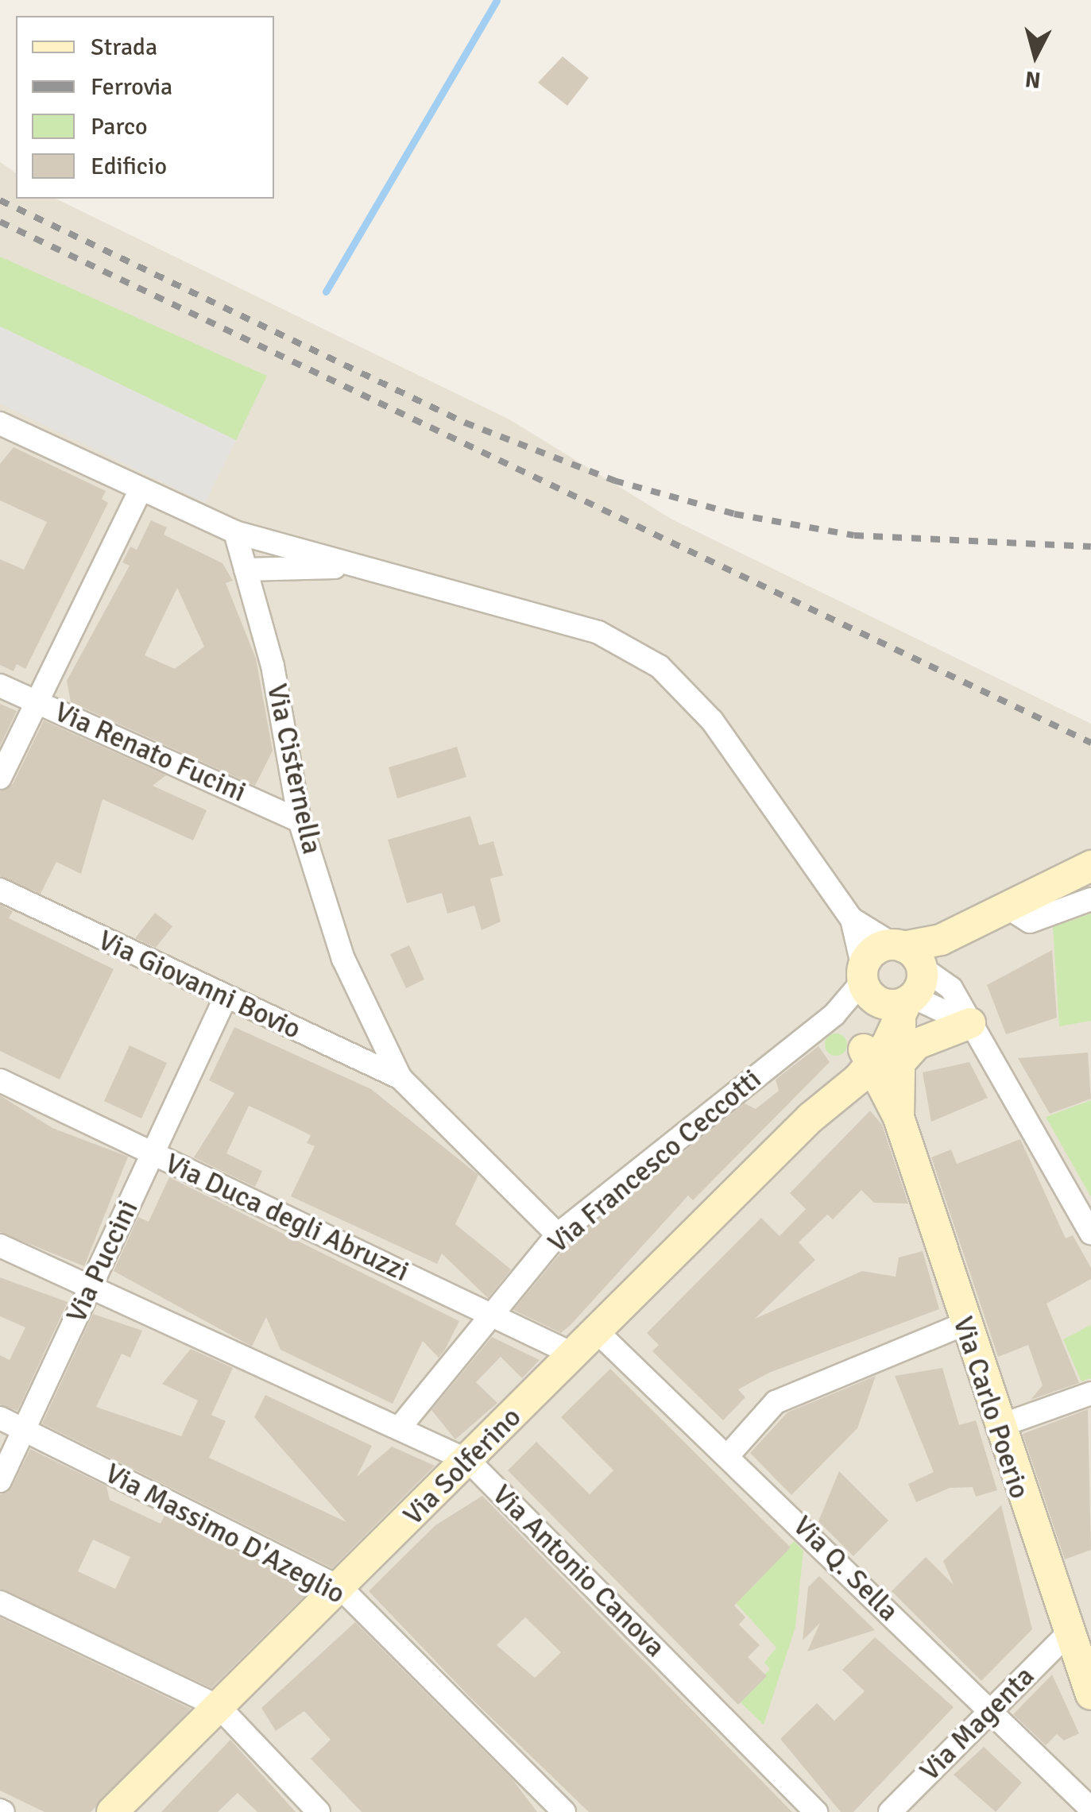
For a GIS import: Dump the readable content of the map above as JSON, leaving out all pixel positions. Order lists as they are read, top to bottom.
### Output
{
  "streets": {
    "street": [
      "Via Renato Fucini",
      "Via Cisternella",
      "Via Giovanni Bovio",
      "Via Francesco Ceccotti",
      "Via Duca degli Abruzzi",
      "Via Puccini",
      "Via Carlo Poerio",
      "Via Solferino",
      "Via Massimo D'Azeglio",
      "Via Q. Sella",
      "Via Antonio Canova",
      "Via Magenta"
    ]
  },
  "crossings": [
    ["Via Renato Fucini", "Via Cisternella"],
    ["Via Cisternella", "Via Giovanni Bovio"],
    ["Via Cisternella", "Via Francesco Ceccotti"],
    ["Via Giovanni Bovio", "Via Puccini"],
    ["Via Francesco Ceccotti", "Via Duca degli Abruzzi"],
    ["Via Francesco Ceccotti", "Via Carlo Poerio"],
    ["Via Francesco Ceccotti", "Via Solferino"],
    ["Via Francesco Ceccotti", "Via Antonio Canova"],
    ["Via Duca degli Abruzzi", "Via Puccini"],
    ["Via Duca degli Abruzzi", "Via Solferino"],
    ["Via Puccini", "Via Massimo D'Azeglio"],
    ["Via Puccini", "Via Antonio Canova"],
    ["Via Carlo Poerio", "Via Solferino"],
    ["Via Carlo Poerio", "Via Magenta"],
    ["Via Solferino", "Via Massimo D'Azeglio"],
    ["Via Solferino", "Via Q. Sella"],
    ["Via Solferino", "Via Antonio Canova"],
    ["Via Q. Sella", "Via Magenta"]
  ],
  "legend": [
    "Strada",
    "Ferrovia",
    "Parco",
    "Edificio"
  ],
  "north": "bottom"
}
